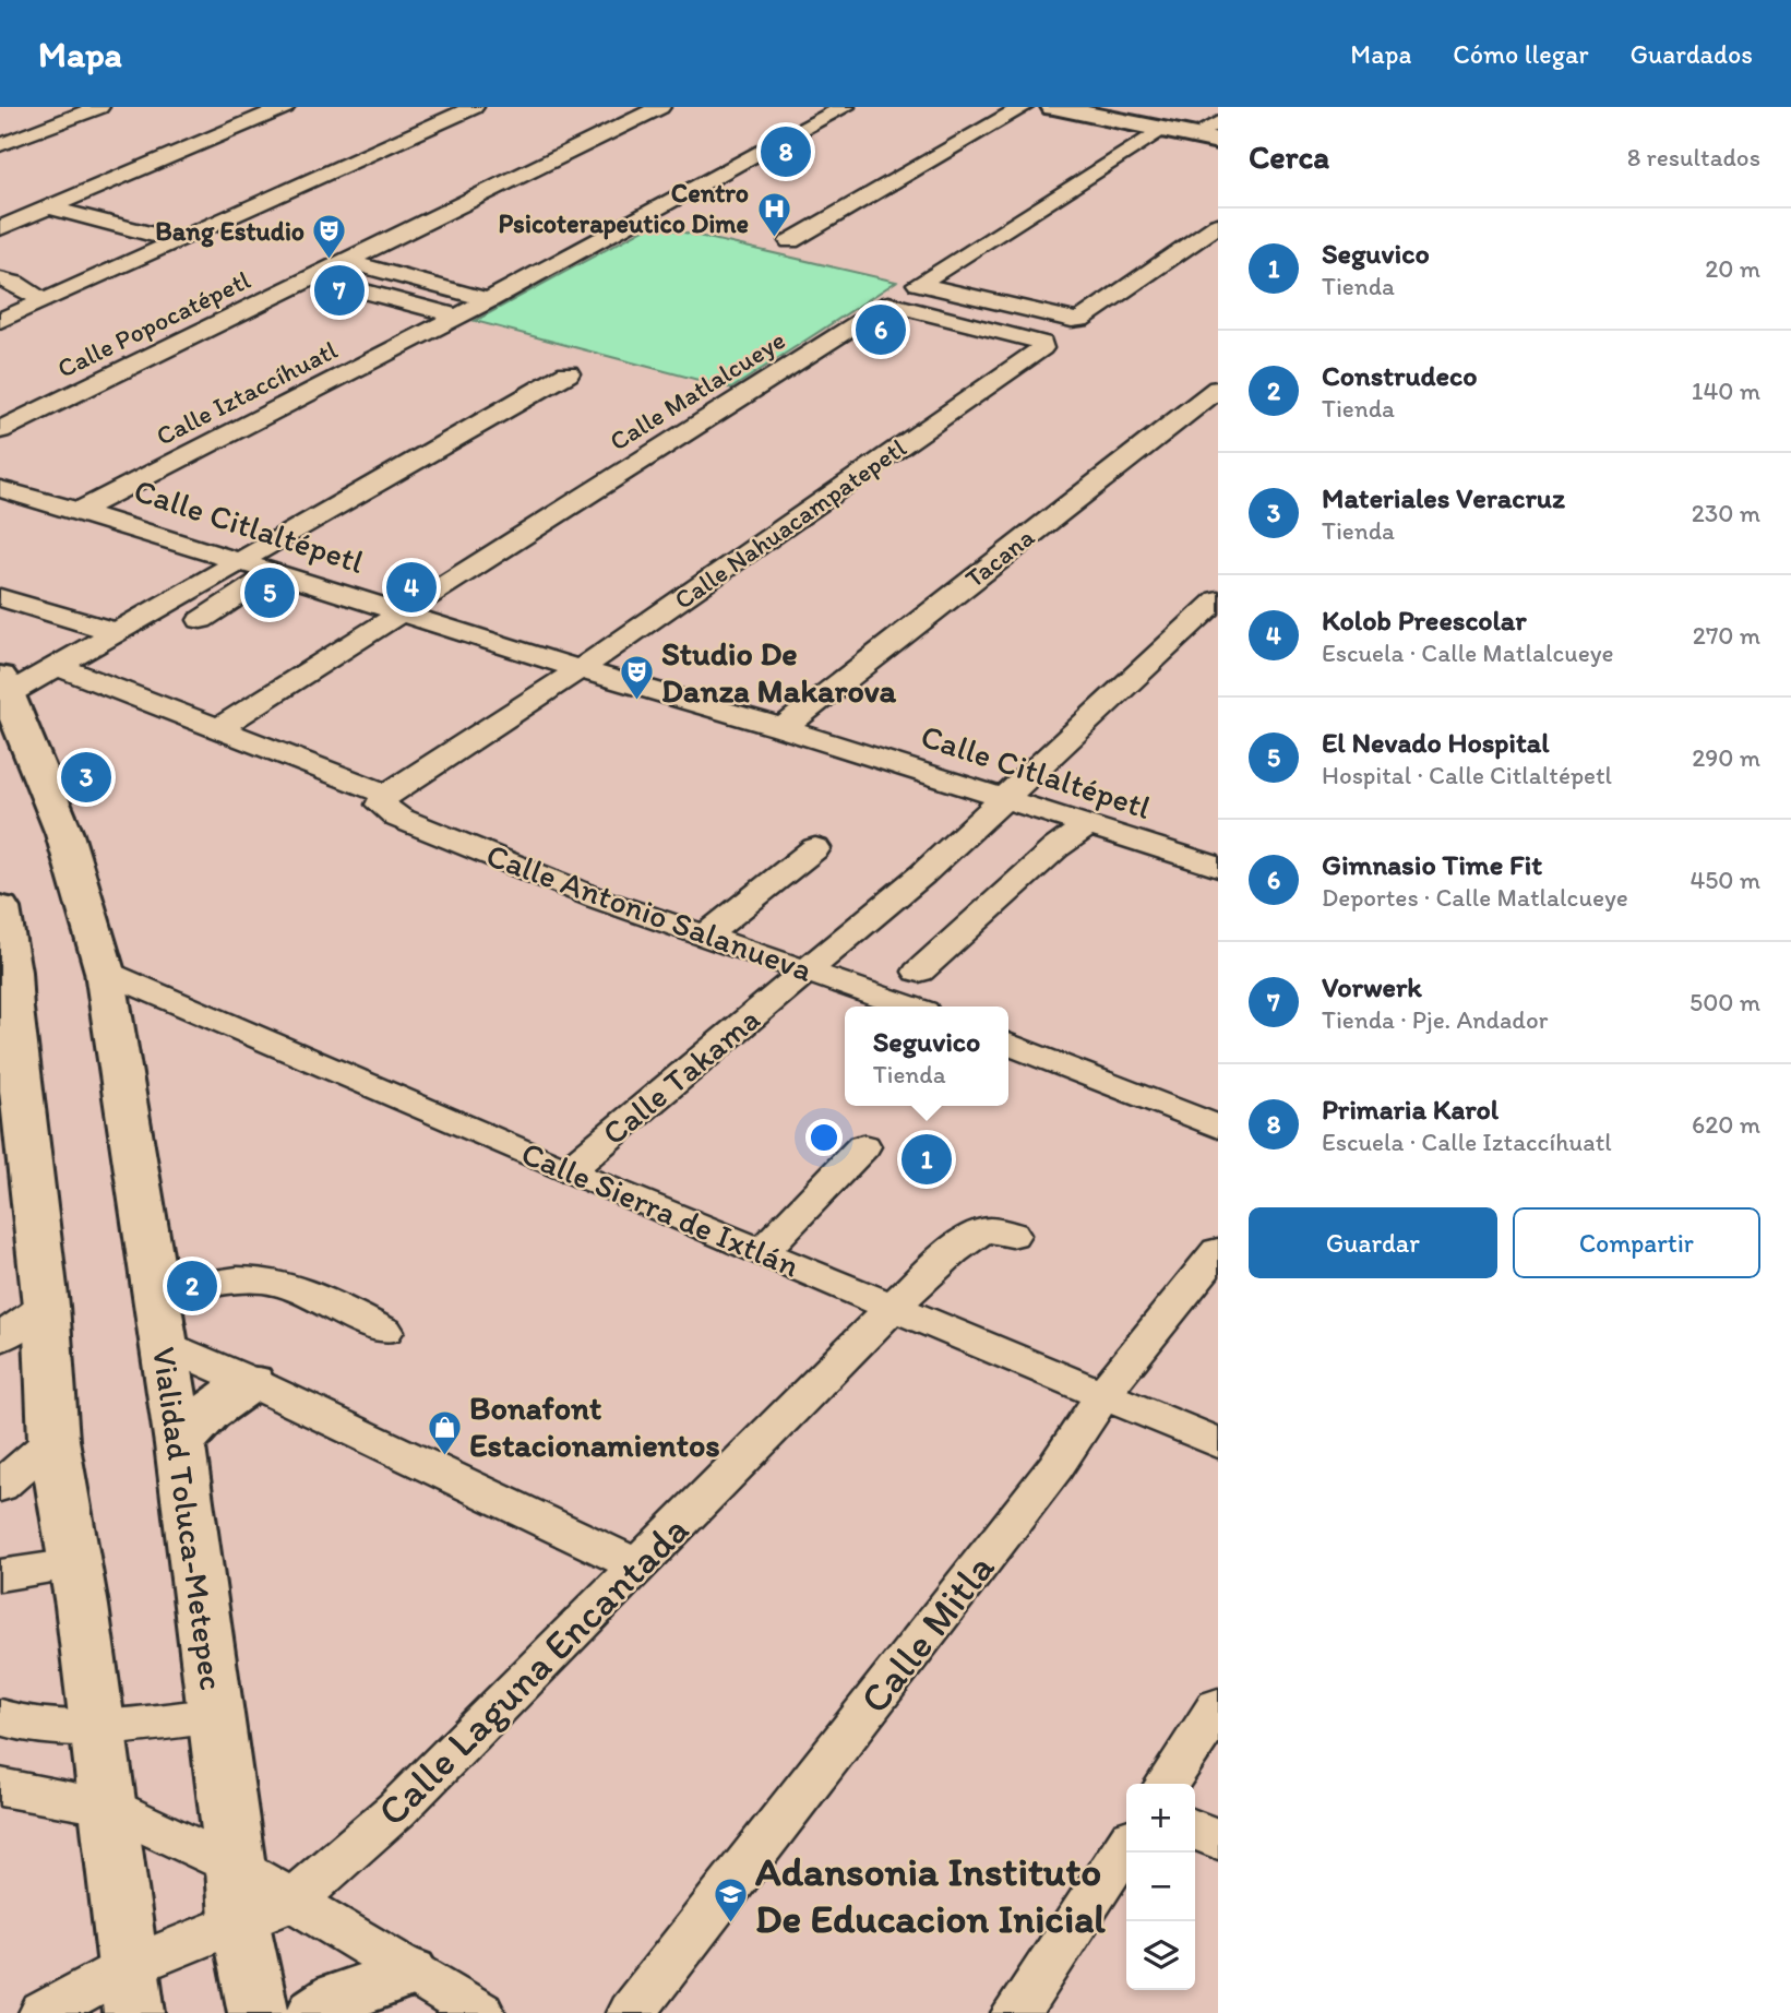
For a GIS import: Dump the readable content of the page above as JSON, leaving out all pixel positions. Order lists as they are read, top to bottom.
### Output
{
  "streets": {
    "main road": ["Vialidad Toluca-Metepec"],
    "street": [
      "Calle Popocatépetl",
      "Calle Matlalcueye",
      "Calle Iztaccíhuatl",
      "Calle Nahuacampatepetl",
      "Calle Citlaltépetl",
      "Tacana",
      "Calle Antonio Salanueva",
      "Calle Takama",
      "Calle Sierra de Ixtlán",
      "Calle Mitla",
      "Calle Laguna Encantada"
    ]
  },
  "crossings": [
    ["Calle Matlalcueye", "Calle Nahuacampatepetl"],
    ["Calle Matlalcueye", "Calle Citlaltépetl"],
    ["Calle Matlalcueye", "Calle Antonio Salanueva"],
    ["Calle Iztaccíhuatl", "Calle Citlaltépetl"],
    ["Calle Nahuacampatepetl", "Calle Citlaltépetl"],
    ["Calle Nahuacampatepetl", "Calle Antonio Salanueva"],
    ["Calle Citlaltépetl", "Tacana"],
    ["Calle Citlaltépetl", "Calle Takama"],
    ["Calle Antonio Salanueva", "Calle Takama"],
    ["Calle Takama", "Calle Sierra de Ixtlán"],
    ["Calle Sierra de Ixtlán", "Vialidad Toluca-Metepec"],
    ["Calle Sierra de Ixtlán", "Calle Mitla"],
    ["Calle Sierra de Ixtlán", "Calle Laguna Encantada"],
    ["Vialidad Toluca-Metepec", "Calle Laguna Encantada"]
  ],
  "places": {
    "hospital": ["Centro Psicoterapeutico Dime"],
    "theatre": ["Bang Estudio", "Studio De Danza Makarova"],
    "shop": ["Bonafont Estacionamientos"],
    "school or university": ["Adansonia Instituto De Educacion Inicial"]
  },
  "page": {
    "header": "Mapa",
    "nav": ["Mapa", "Cómo llegar", "Guardados"],
    "heading": ["Cerca", "8 resultados"],
    "pins": [
      "8",
      "7",
      "6",
      "4",
      "5",
      "3",
      "1",
      "2"
    ],
    "list": [
      {
        "mark": "1",
        "name": "Seguvico",
        "note": "Tienda",
        "value": "20 m"
      },
      {
        "mark": "2",
        "name": "Construdeco",
        "note": "Tienda",
        "value": "140 m"
      },
      {
        "mark": "3",
        "name": "Materiales Veracruz",
        "note": "Tienda",
        "value": "230 m"
      },
      {
        "mark": "4",
        "name": "Kolob Preescolar",
        "note": "Escuela · Calle Matlalcueye",
        "value": "270 m"
      },
      {
        "mark": "5",
        "name": "El Nevado Hospital",
        "note": "Hospital · Calle Citlaltépetl",
        "value": "290 m"
      },
      {
        "mark": "6",
        "name": "Gimnasio Time Fit",
        "note": "Deportes · Calle Matlalcueye",
        "value": "450 m"
      },
      {
        "mark": "7",
        "name": "Vorwerk",
        "note": "Tienda · Pje. Andador",
        "value": "500 m"
      },
      {
        "mark": "8",
        "name": "Primaria Karol",
        "note": "Escuela · Calle Iztaccíhuatl",
        "value": "620 m"
      }
    ],
    "popup": ["Seguvico", "Tienda"],
    "buttons": ["Guardar", "Compartir"],
    "map_buttons": ["+", "−"]
  }
}
